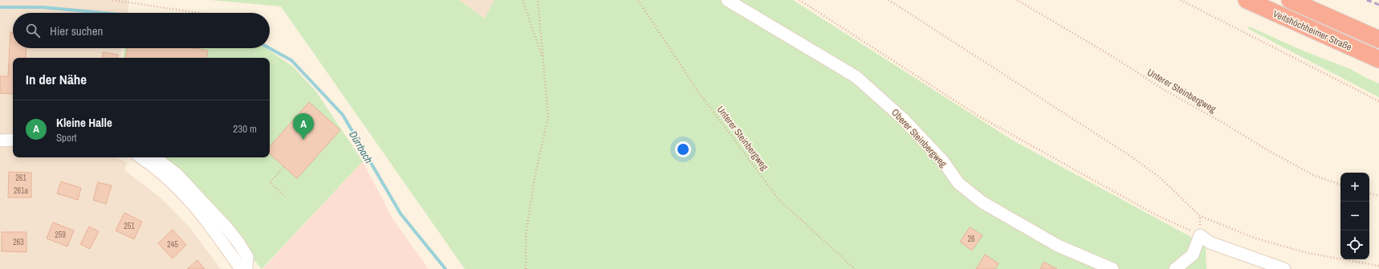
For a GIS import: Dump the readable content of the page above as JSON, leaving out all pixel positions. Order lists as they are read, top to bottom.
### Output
{
  "streets": {
    "highway": ["Veitshöchheimer Straße"],
    "street": ["Oberer Steinbergweg"],
    "path": ["Unterer Steinbergweg"]
  },
  "water": ["Dürrbach"],
  "house_numbers": [
    "261",
    "261a",
    "251",
    "259",
    "26",
    "263",
    "245"
  ],
  "page": {
    "search": "Hier suchen",
    "heading": "In der Nähe",
    "list": [
      {
        "mark": "A",
        "name": "Kleine Halle",
        "note": "Sport",
        "value": "230 m"
      }
    ],
    "pins": "A",
    "map_buttons": ["+", "−"]
  }
}
